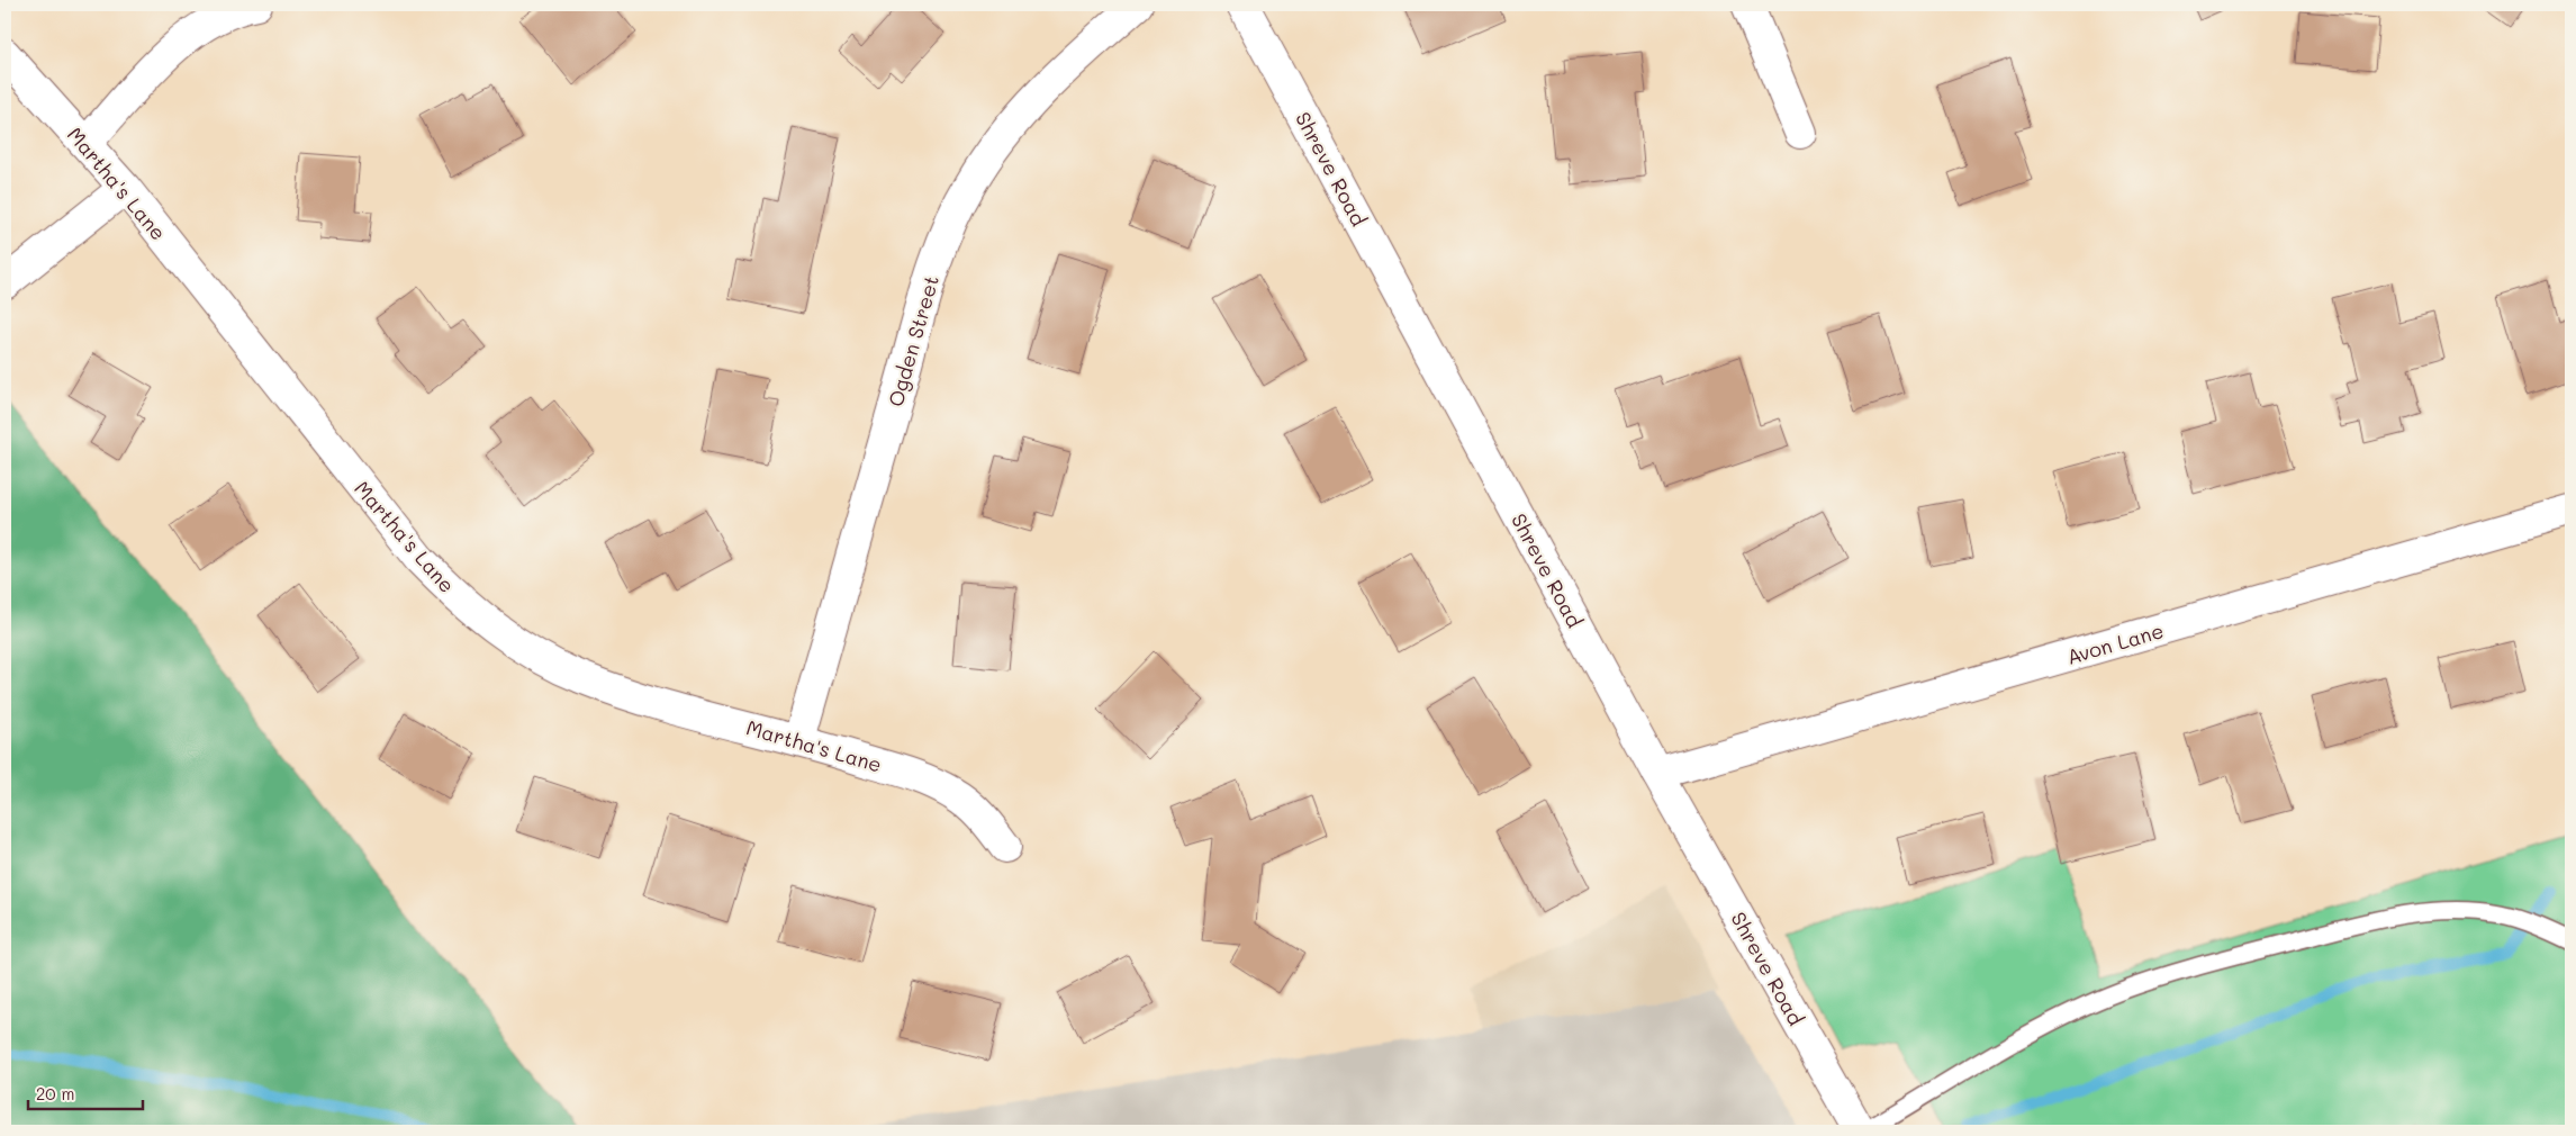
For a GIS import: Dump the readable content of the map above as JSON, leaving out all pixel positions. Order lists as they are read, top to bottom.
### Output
{
  "streets": {
    "street": [
      "Shreve Road",
      "Martha's Lane",
      "Ogden Street",
      "Avon Lane"
    ]
  },
  "crossings": [
    ["Shreve Road", "Avon Lane"],
    ["Martha's Lane", "Ogden Street"]
  ],
  "scale_bar": "20 m"
}
